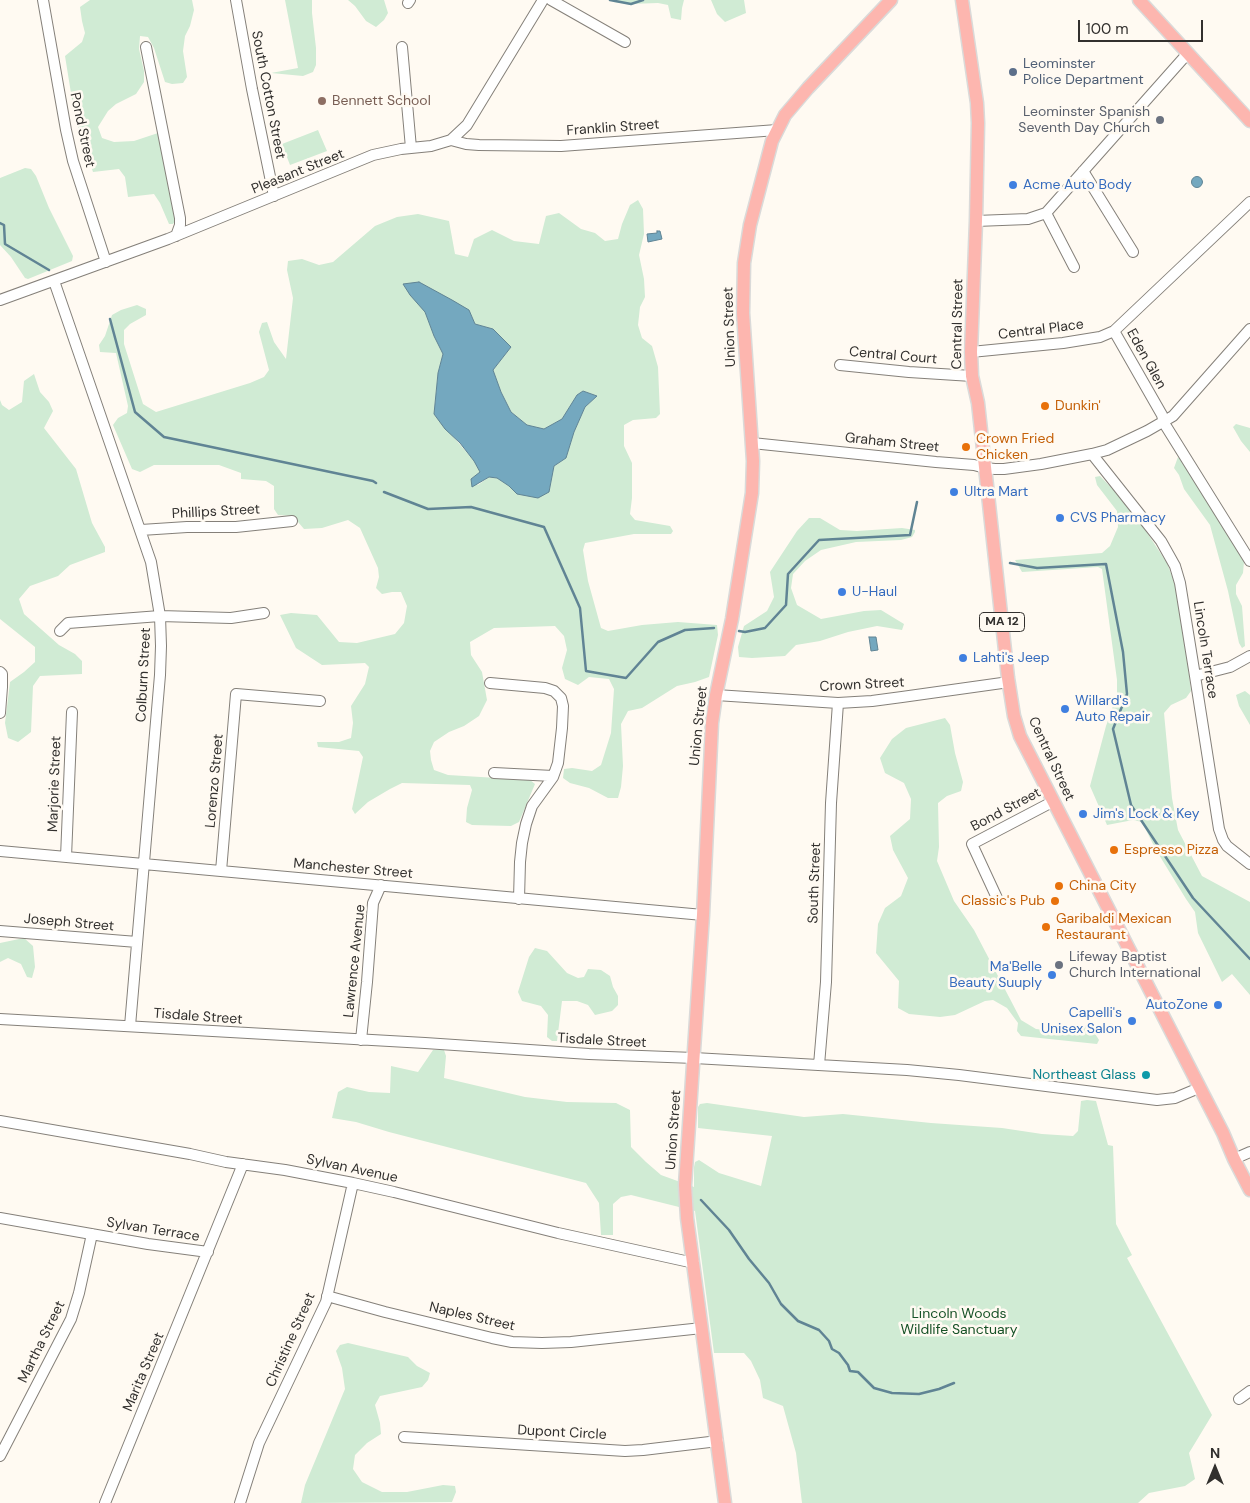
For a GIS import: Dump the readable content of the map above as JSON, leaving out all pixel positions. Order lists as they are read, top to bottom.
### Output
{
  "streets": {
    "main road": ["Central Street", "Union Street", "MA 12"],
    "street": [
      "South Cotton Street",
      "Franklin Street",
      "Pond Street",
      "Pleasant Street",
      "Central Place",
      "Central Court",
      "Eden Glen",
      "Graham Street",
      "Phillips Street",
      "Lincoln Terrace",
      "Colburn Street",
      "Crown Street",
      "Lorenzo Street",
      "Marjorie Street",
      "Bond Street",
      "Manchester Street",
      "South Street",
      "Joseph Street",
      "Lawrence Avenue",
      "Tisdale Street",
      "Sylvan Avenue",
      "Sylvan Terrace",
      "Naples Street",
      "Christine Street",
      "Martha Street",
      "Marita Street",
      "Dupont Circle"
    ]
  },
  "crossings": [
    ["South Cotton Street", "Pleasant Street"],
    ["Franklin Street", "Pleasant Street"],
    ["Franklin Street", "Union Street"],
    ["Pond Street", "Pleasant Street"],
    ["Pleasant Street", "Colburn Street"],
    ["Central Street", "Central Place"],
    ["Central Street", "Central Court"],
    ["Central Street", "Graham Street"],
    ["Central Street", "Crown Street"],
    ["Central Street", "Bond Street"],
    ["Central Street", "Tisdale Street"],
    ["Union Street", "Graham Street"],
    ["Union Street", "Crown Street"],
    ["Union Street", "Manchester Street"],
    ["Union Street", "Tisdale Street"],
    ["Union Street", "Sylvan Avenue"],
    ["Union Street", "Naples Street"],
    ["Union Street", "Dupont Circle"],
    ["Central Place", "Eden Glen"],
    ["Eden Glen", "Graham Street"],
    ["Graham Street", "Lincoln Terrace"],
    ["Phillips Street", "Colburn Street"],
    ["Colburn Street", "Manchester Street"],
    ["Colburn Street", "Joseph Street"],
    ["Colburn Street", "Tisdale Street"],
    ["Crown Street", "South Street"],
    ["Lorenzo Street", "Manchester Street"],
    ["Marjorie Street", "Manchester Street"],
    ["Manchester Street", "Lawrence Avenue"],
    ["South Street", "Tisdale Street"],
    ["Lawrence Avenue", "Tisdale Street"],
    ["Sylvan Avenue", "Sylvan Terrace"],
    ["Sylvan Avenue", "Christine Street"],
    ["Sylvan Terrace", "Martha Street"],
    ["Sylvan Terrace", "Marita Street"],
    ["Naples Street", "Christine Street"]
  ],
  "parks": ["Lincoln Woods Wildlife Sanctuary"],
  "places": [
    "Leominster Police Department",
    "Bennett School",
    "Leominster Spanish Seventh Day Church",
    "Acme Auto Body",
    "Dunkin'",
    "Crown Fried Chicken",
    "Ultra Mart",
    "CVS Pharmacy",
    "U-Haul",
    "Lahti's Jeep",
    "Willard's Auto Repair",
    "Jim's Lock & Key",
    "Espresso Pizza",
    "China City",
    "Classic's Pub",
    "Garibaldi Mexican Restaurant",
    "Lifeway Baptist Church International",
    "Ma'Belle Beauty Suuply",
    "AutoZone",
    "Capelli's Unisex Salon",
    "Northeast Glass"
  ],
  "scale_bar": "100 m",
  "north": "top"
}
